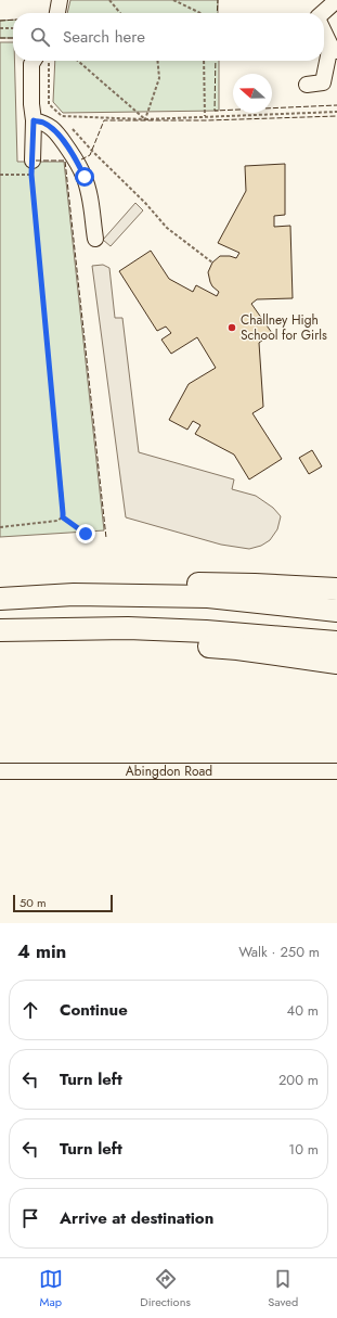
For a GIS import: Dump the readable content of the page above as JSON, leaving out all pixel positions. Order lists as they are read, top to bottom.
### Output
{
  "streets": {
    "street": ["Abingdon Road"]
  },
  "places": ["Challney High School for Girls"],
  "scale_bar": "50 m",
  "north": "left",
  "page": {
    "search": "Search here",
    "scale": "50 m",
    "heading": ["4 min", "Walk · 250 m"],
    "list": [
      ["Continue", "40 m"],
      ["Turn left", "200 m"],
      ["Turn left", "10 m"],
      "Arrive at destination"
    ],
    "nav": ["Map", "Directions", "Saved"]
  }
}
